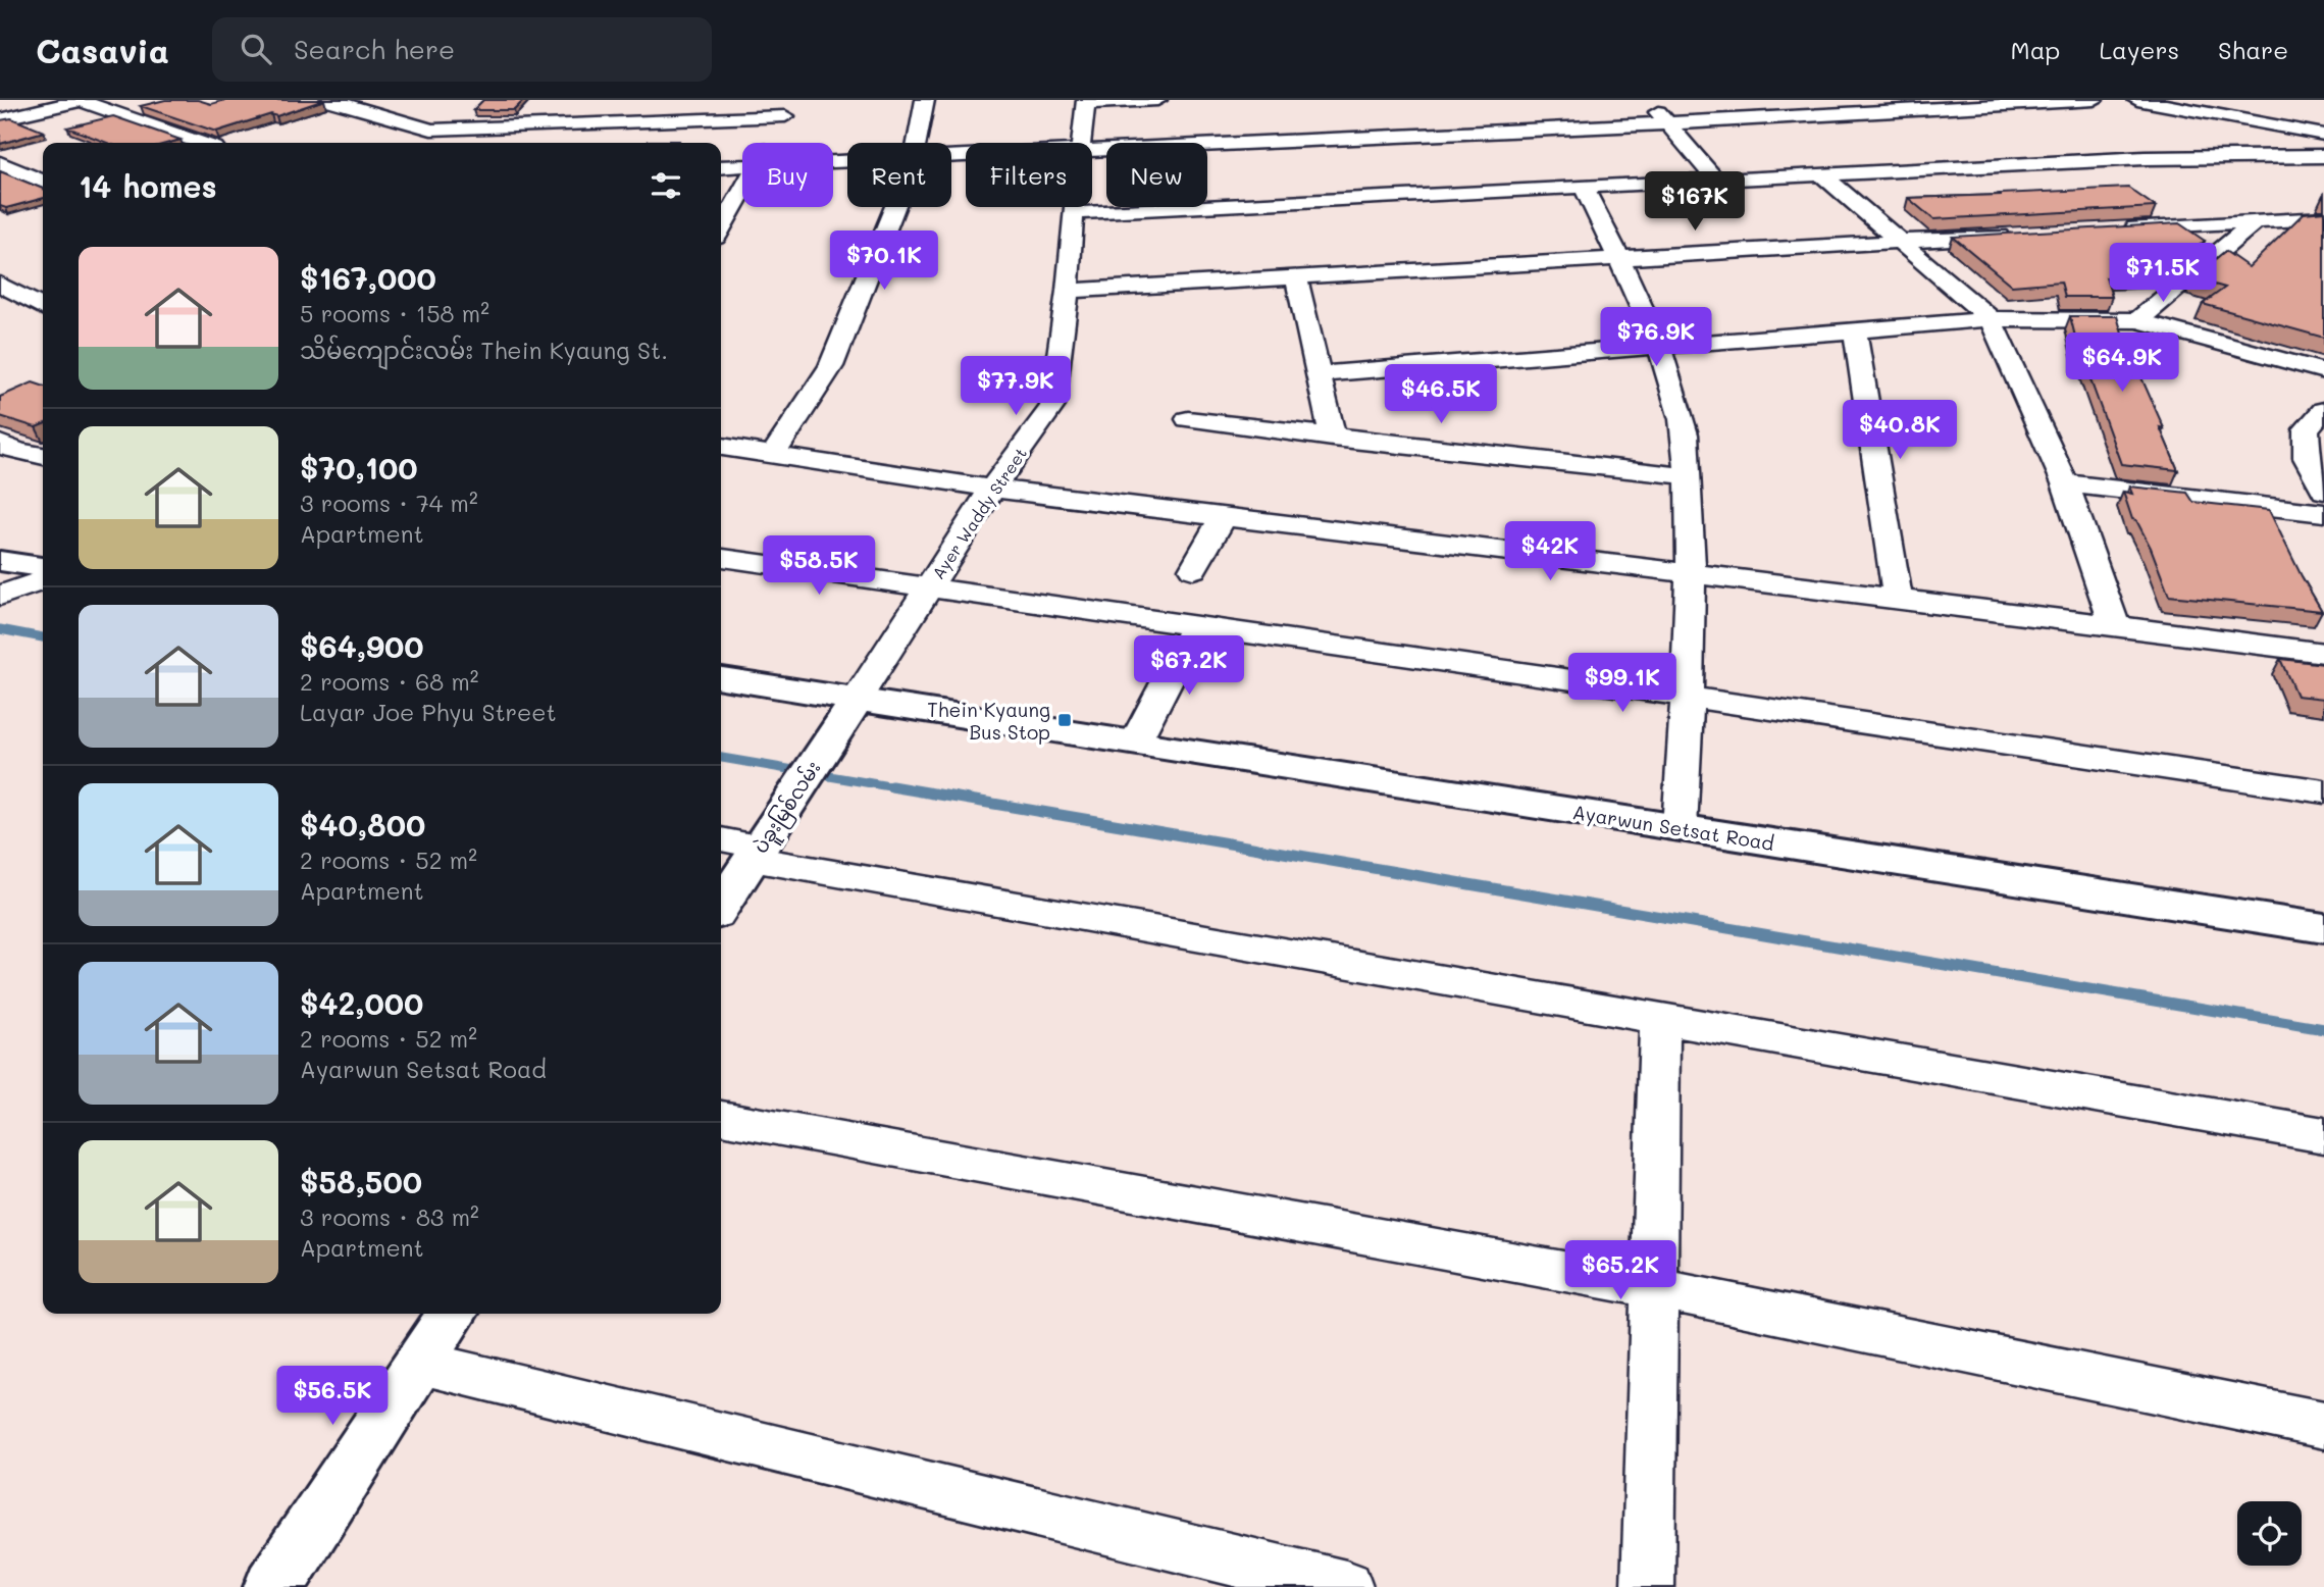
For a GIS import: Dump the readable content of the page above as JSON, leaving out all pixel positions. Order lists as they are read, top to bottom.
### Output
{
  "streets": {
    "main road": ["ပဲခူးမြစ်လမ်း", "Ayarwun Setsat Road"],
    "street": ["Ayer Waddy Street"]
  },
  "crossings": [
    ["Ayer Waddy Street", "ပဲခူးမြစ်လမ်း"],
    ["Ayer Waddy Street", "Ayarwun Setsat Road"],
    ["ပဲခူးမြစ်လမ်း", "Ayarwun Setsat Road"]
  ],
  "places": {
    "transit": ["Thein Kyaung Bus Stop"]
  },
  "page": {
    "header": "Casavia",
    "search": "Search here",
    "nav": ["Map", "Layers", "Share"],
    "chip": [
      "Buy",
      "Rent",
      "Filters",
      "New"
    ],
    "heading": "14 homes",
    "price": [
      "$167K",
      "$70.1K",
      "$71.5K",
      "$76.9K",
      "$64.9K",
      "$77.9K",
      "$46.5K",
      "$40.8K",
      "$42K",
      "$58.5K",
      "$67.2K",
      "$99.1K",
      "$65.2K",
      "$56.5K"
    ],
    "list": [
      {
        "name": "$167,000",
        "note": "5 rooms · 158 m² · သိမ်ကျောင်းလမ်း Thein Kyaung St."
      },
      {
        "name": "$70,100",
        "note": "3 rooms · 74 m² · Apartment"
      },
      {
        "name": "$64,900",
        "note": "2 rooms · 68 m² · Layar Joe Phyu Street"
      },
      {
        "name": "$40,800",
        "note": "2 rooms · 52 m² · Apartment"
      },
      {
        "name": "$42,000",
        "note": "2 rooms · 52 m² · Ayarwun Setsat Road"
      },
      {
        "name": "$58,500",
        "note": "3 rooms · 83 m² · Apartment"
      }
    ]
  }
}
